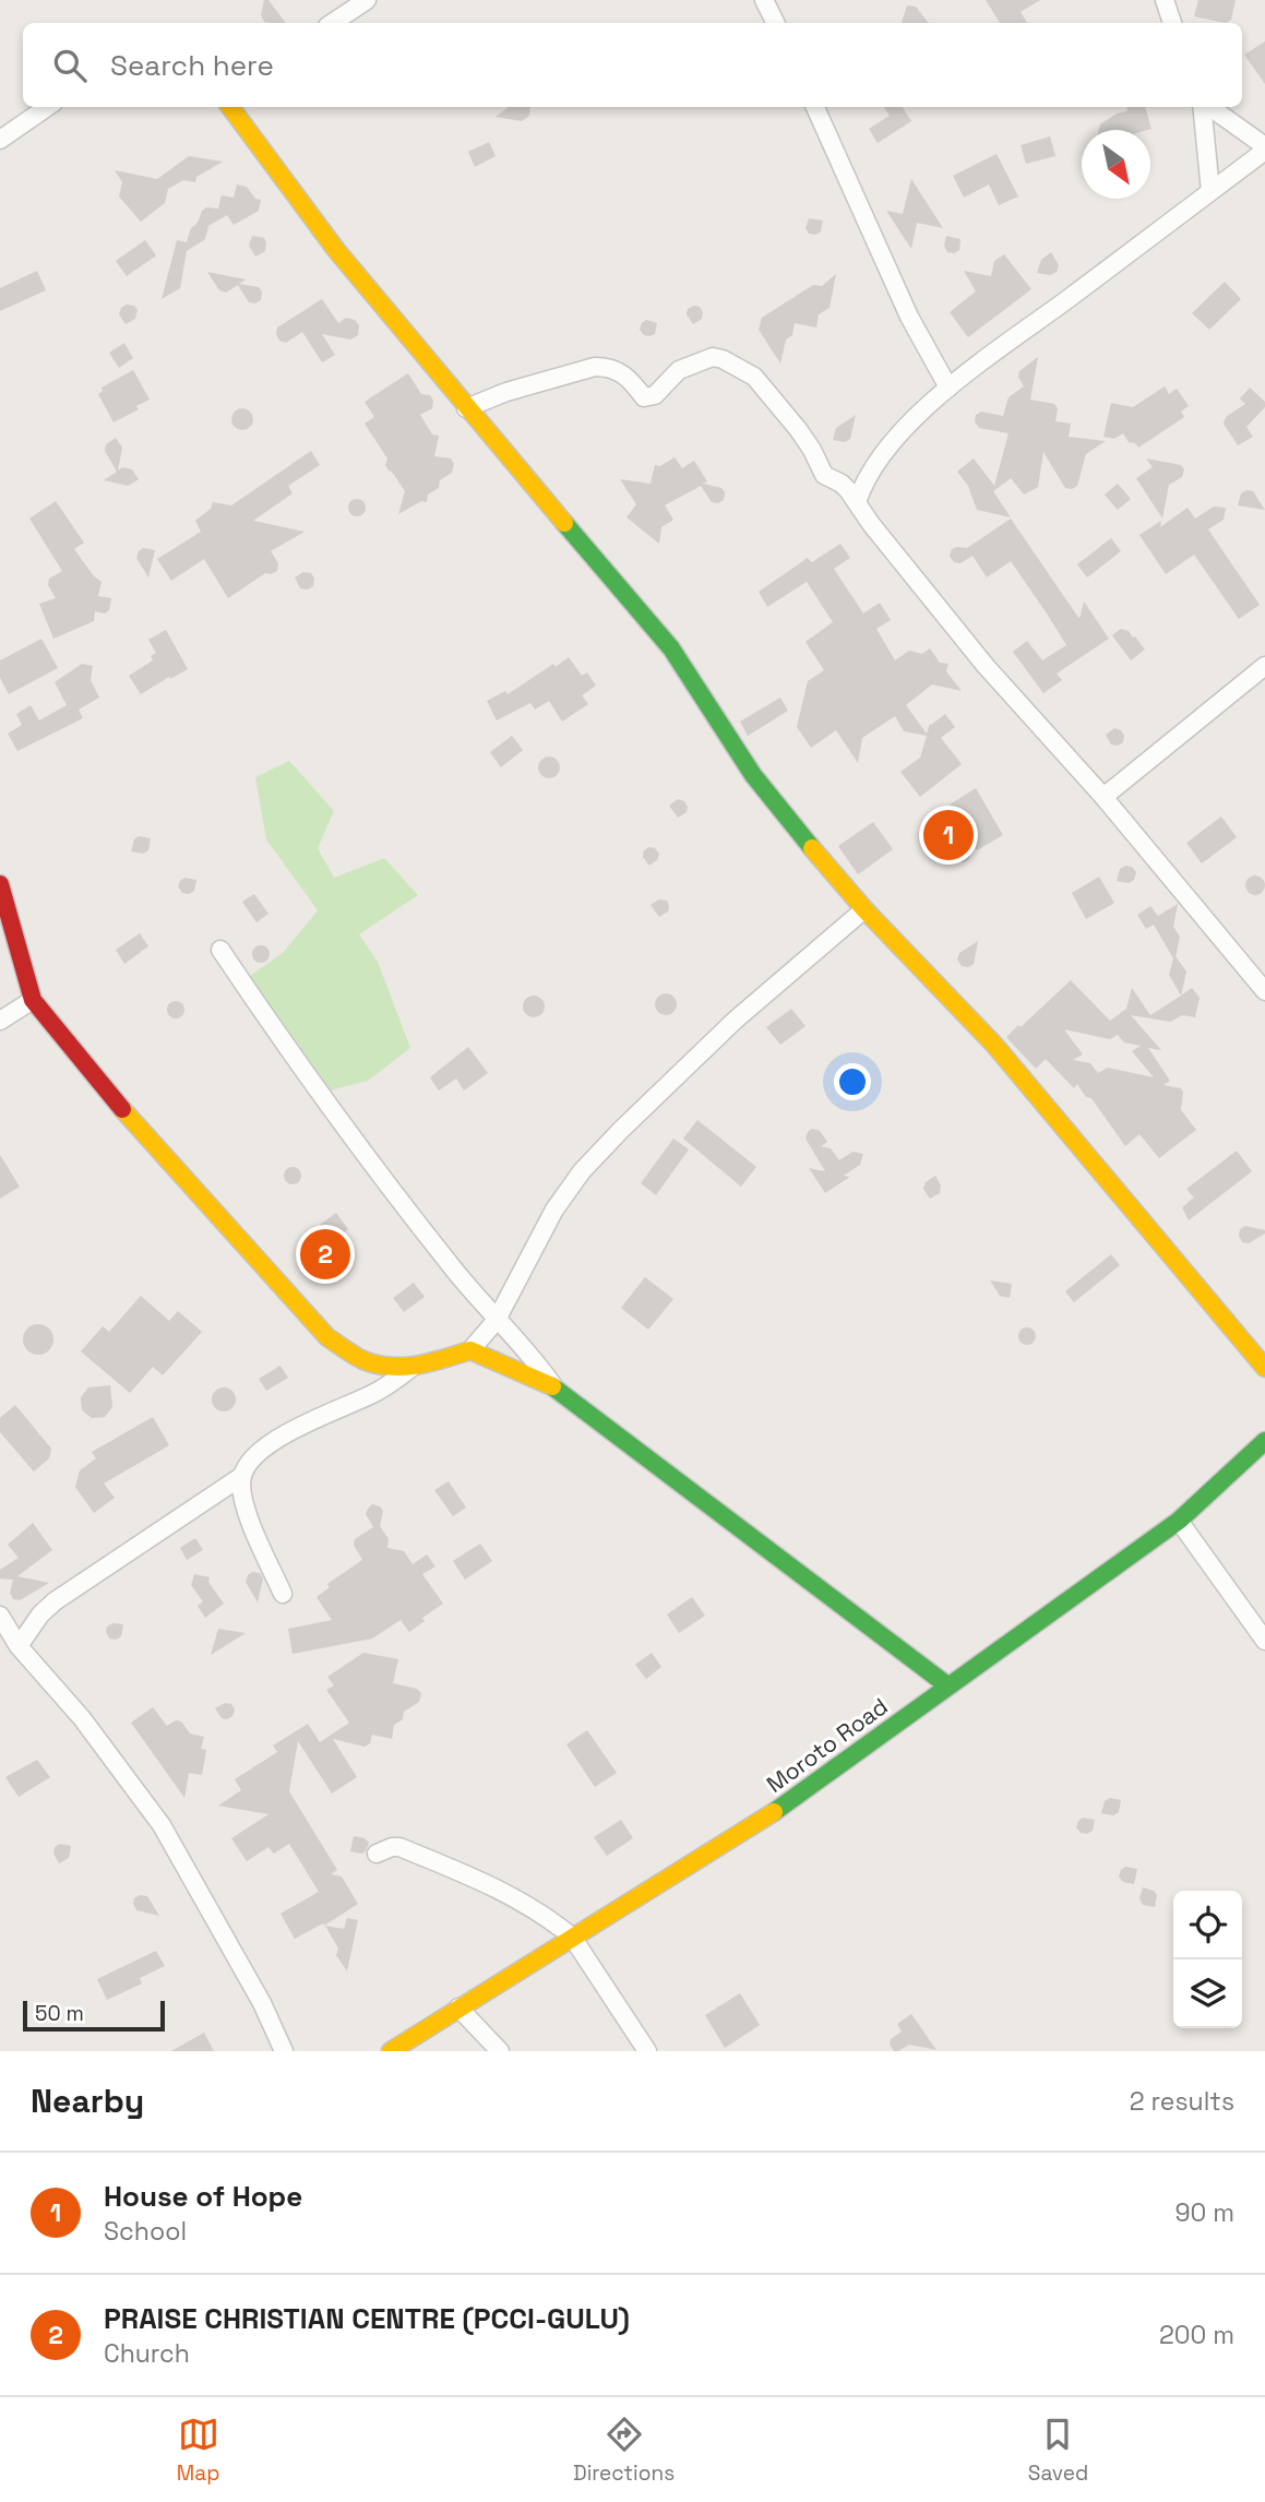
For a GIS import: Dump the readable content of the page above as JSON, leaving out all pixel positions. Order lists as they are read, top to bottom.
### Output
{
  "streets": {
    "street": ["Moroto Road"]
  },
  "scale_bar": "50 m",
  "north": "bottom right",
  "page": {
    "search": "Search here",
    "pins": ["1", "2"],
    "scale": "50 m",
    "heading": ["Nearby", "2 results"],
    "list": [
      {
        "mark": "1",
        "name": "House of Hope",
        "note": "School",
        "value": "90 m"
      },
      {
        "mark": "2",
        "name": "PRAISE CHRISTIAN CENTRE (PCCI-GULU)",
        "note": "Church",
        "value": "200 m"
      }
    ],
    "nav": ["Map", "Directions", "Saved"]
  }
}
